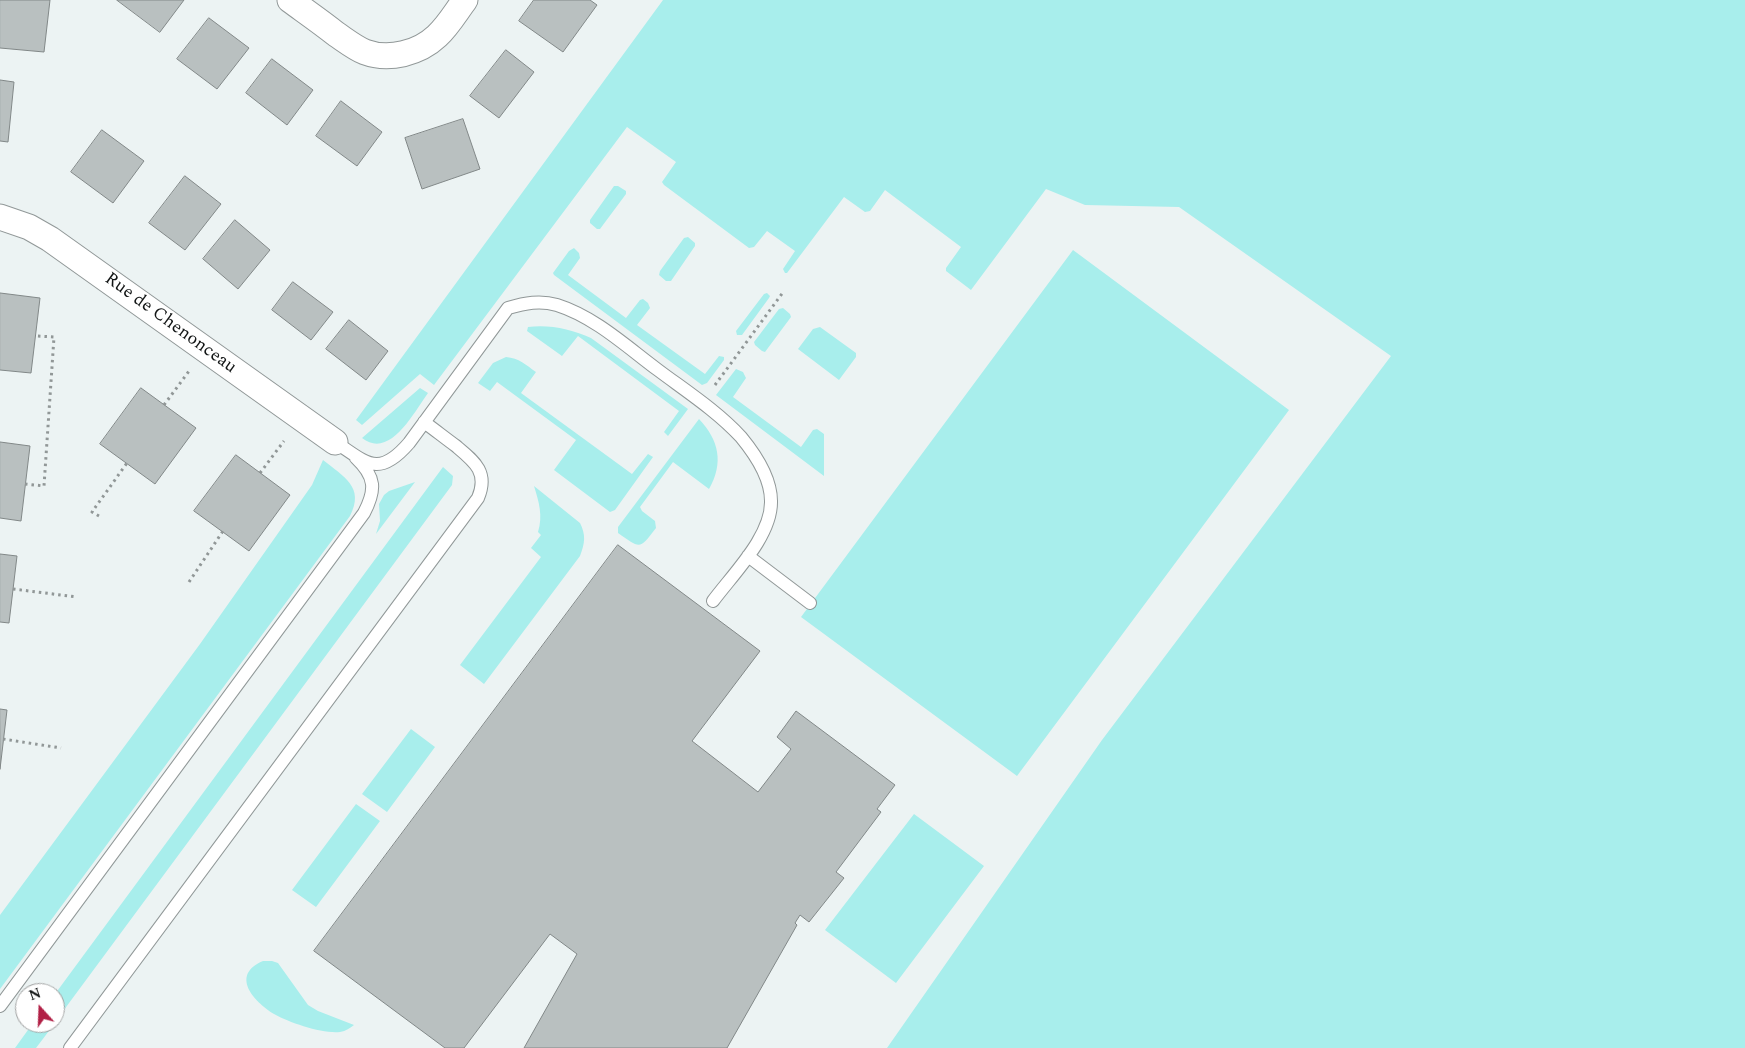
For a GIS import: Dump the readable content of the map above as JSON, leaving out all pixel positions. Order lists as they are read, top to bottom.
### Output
{
  "streets": {
    "street": ["Rue de Chenonceau"]
  },
  "north": "top"
}
